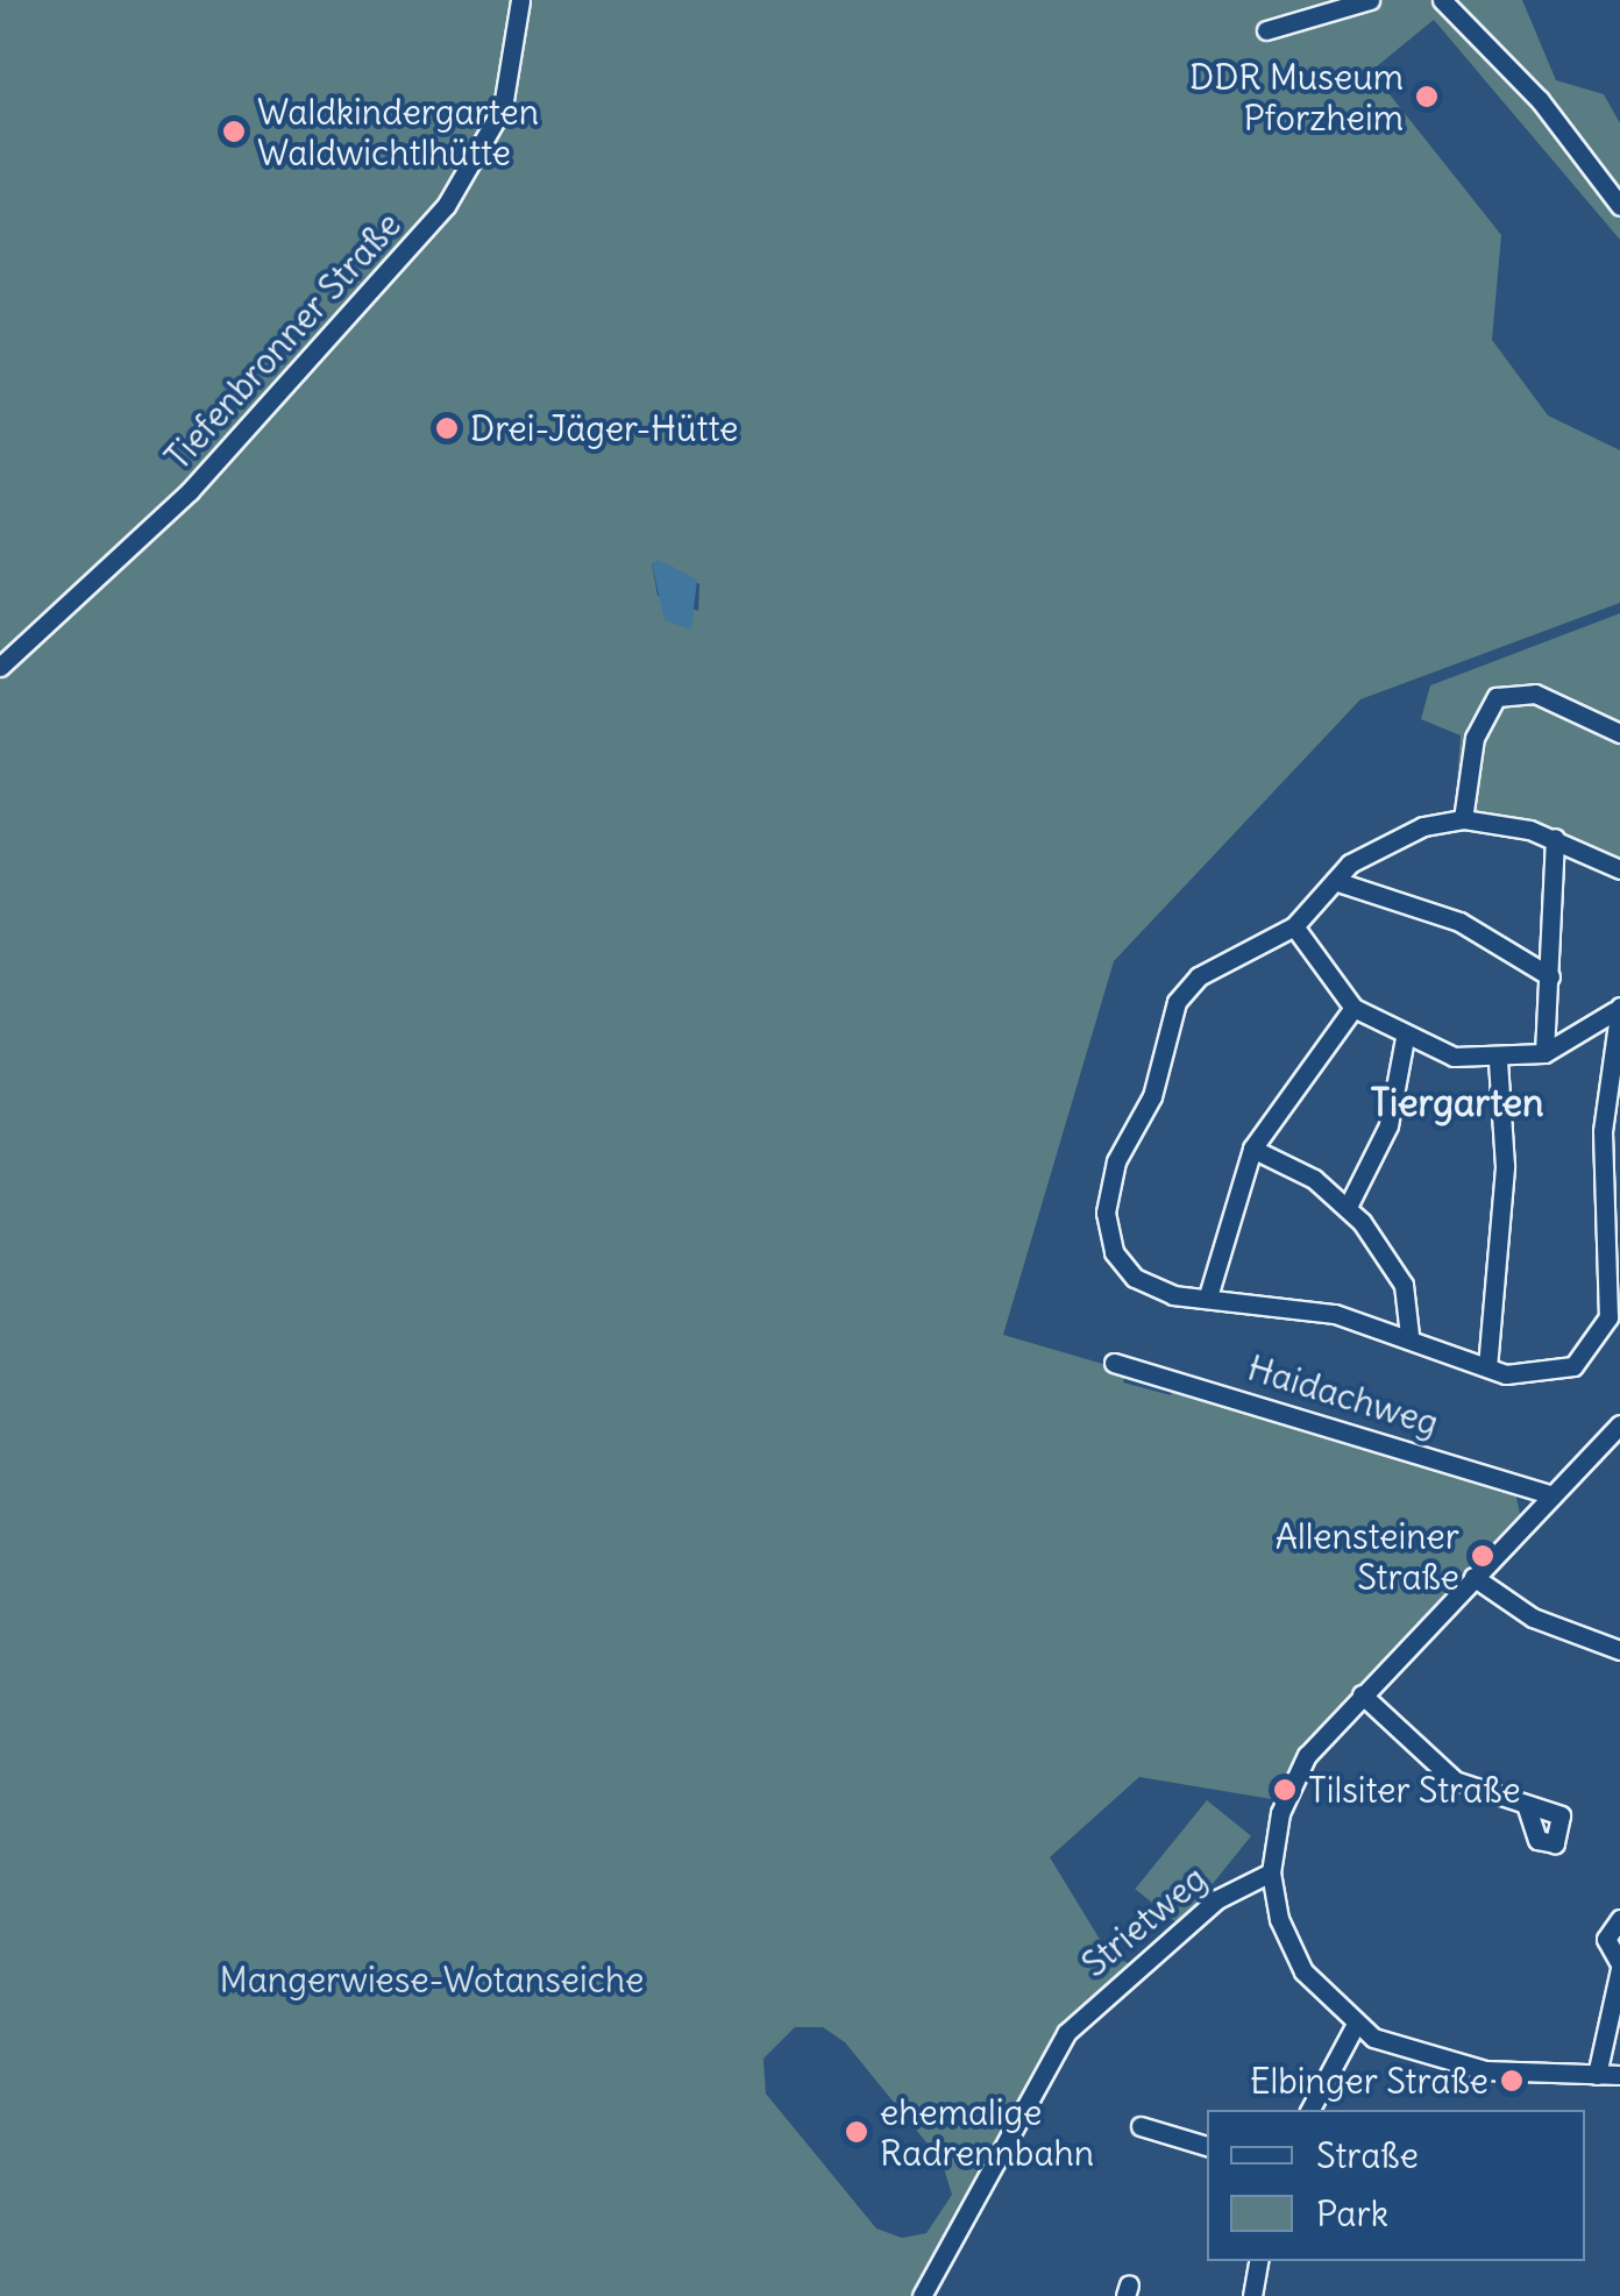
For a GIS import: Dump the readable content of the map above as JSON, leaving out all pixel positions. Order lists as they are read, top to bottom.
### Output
{
  "streets": {
    "street": ["Tiefenbronner Straße", "Haidachweg", "Strietweg"]
  },
  "districts": ["Tiergarten"],
  "parks": ["Mangerwiese-Wotanseiche"],
  "places": [
    "DDR Museum Pforzheim",
    "Waldkindergarten Waldwichtlhütte",
    "Drei-Jäger-Hütte",
    "Allensteiner Straße",
    "Tilsiter Straße",
    "Elbinger Straße",
    "ehemalige Radrennbahn"
  ],
  "legend": ["Straße", "Park"]
}
